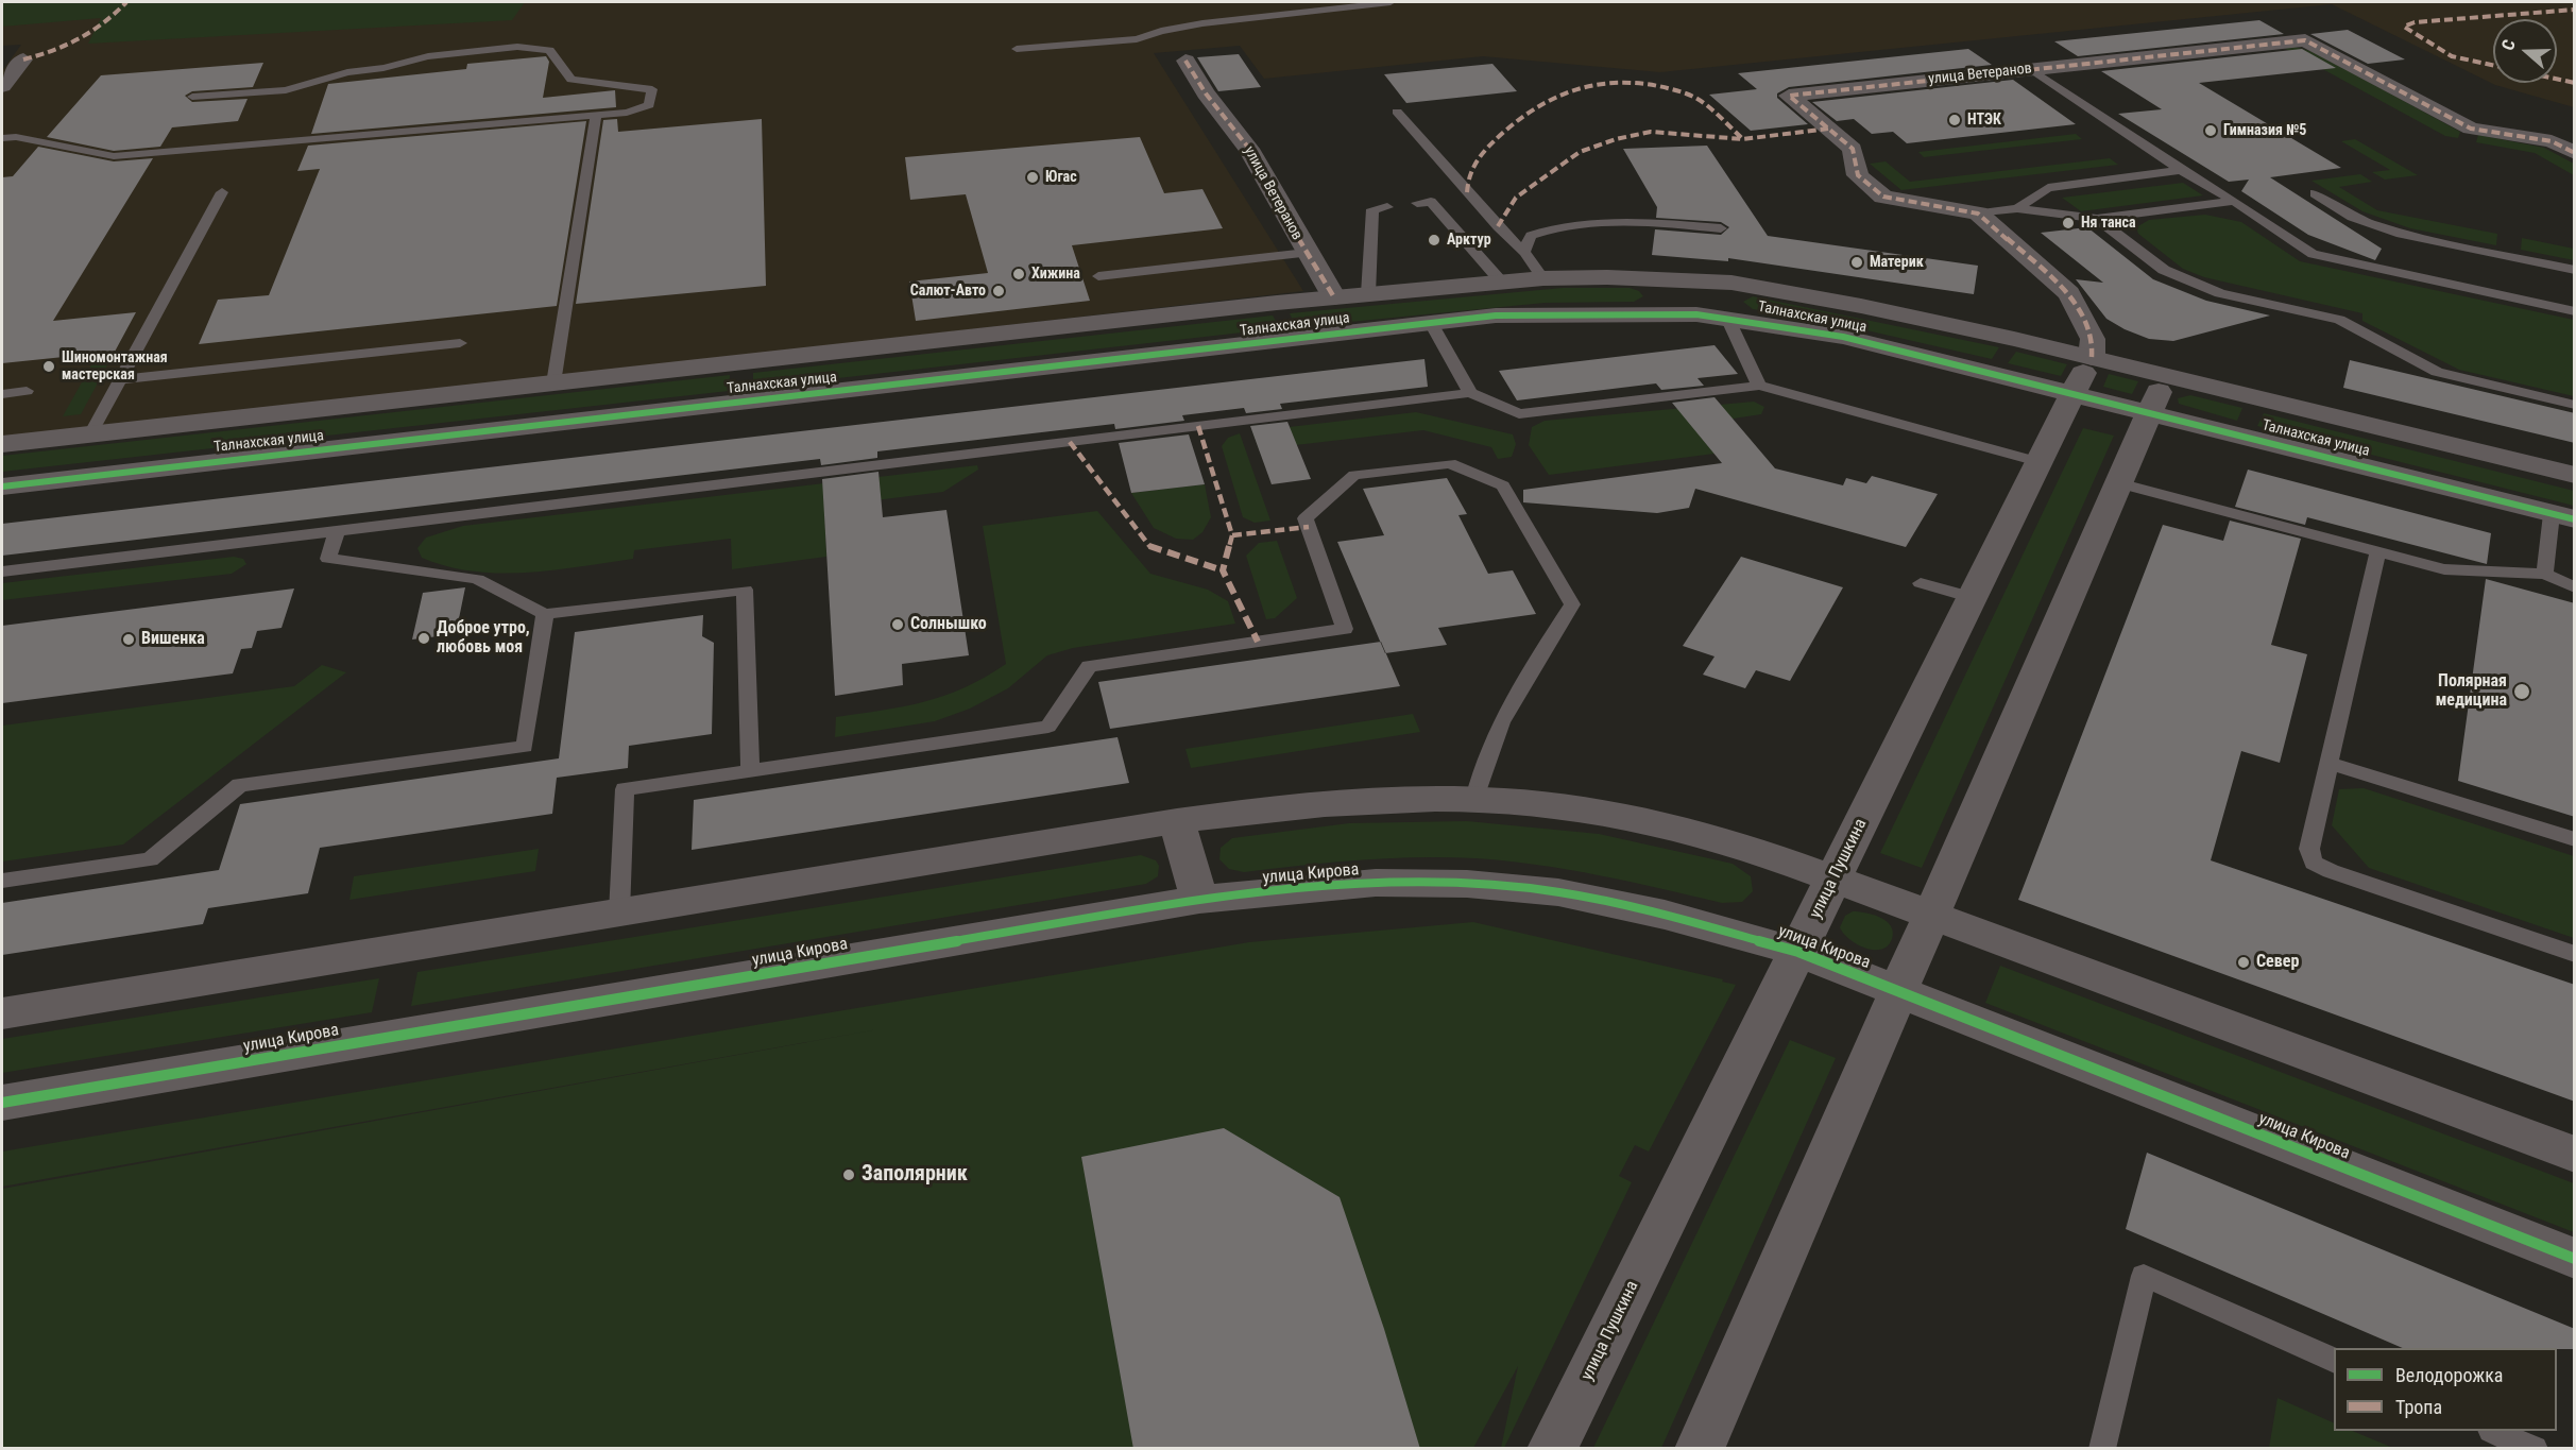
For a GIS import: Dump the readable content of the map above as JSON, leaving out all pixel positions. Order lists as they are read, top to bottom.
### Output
{
  "streets": {
    "street": [
      "улица Ветеранов",
      "Талнахская улица",
      "улица Пушкина",
      "улица Кирова"
    ]
  },
  "crossings": [
    ["улица Ветеранов", "Талнахская улица"],
    ["Талнахская улица", "улица Пушкина"],
    ["улица Пушкина", "улица Кирова"]
  ],
  "places": [
    "НТЭК",
    "Гимназия №5",
    "Югас",
    "Ня танса",
    "Арктур",
    "Материк",
    "Хижина",
    "Салют-Авто",
    "Шиномонтажная мастерская",
    "Солнышко",
    "Доброе утро, любовь моя",
    "Вишенка",
    "Полярная медицина",
    "Север",
    "Заполярник"
  ],
  "legend": ["Велодорожка", "Тропа"],
  "north": "left"
}
